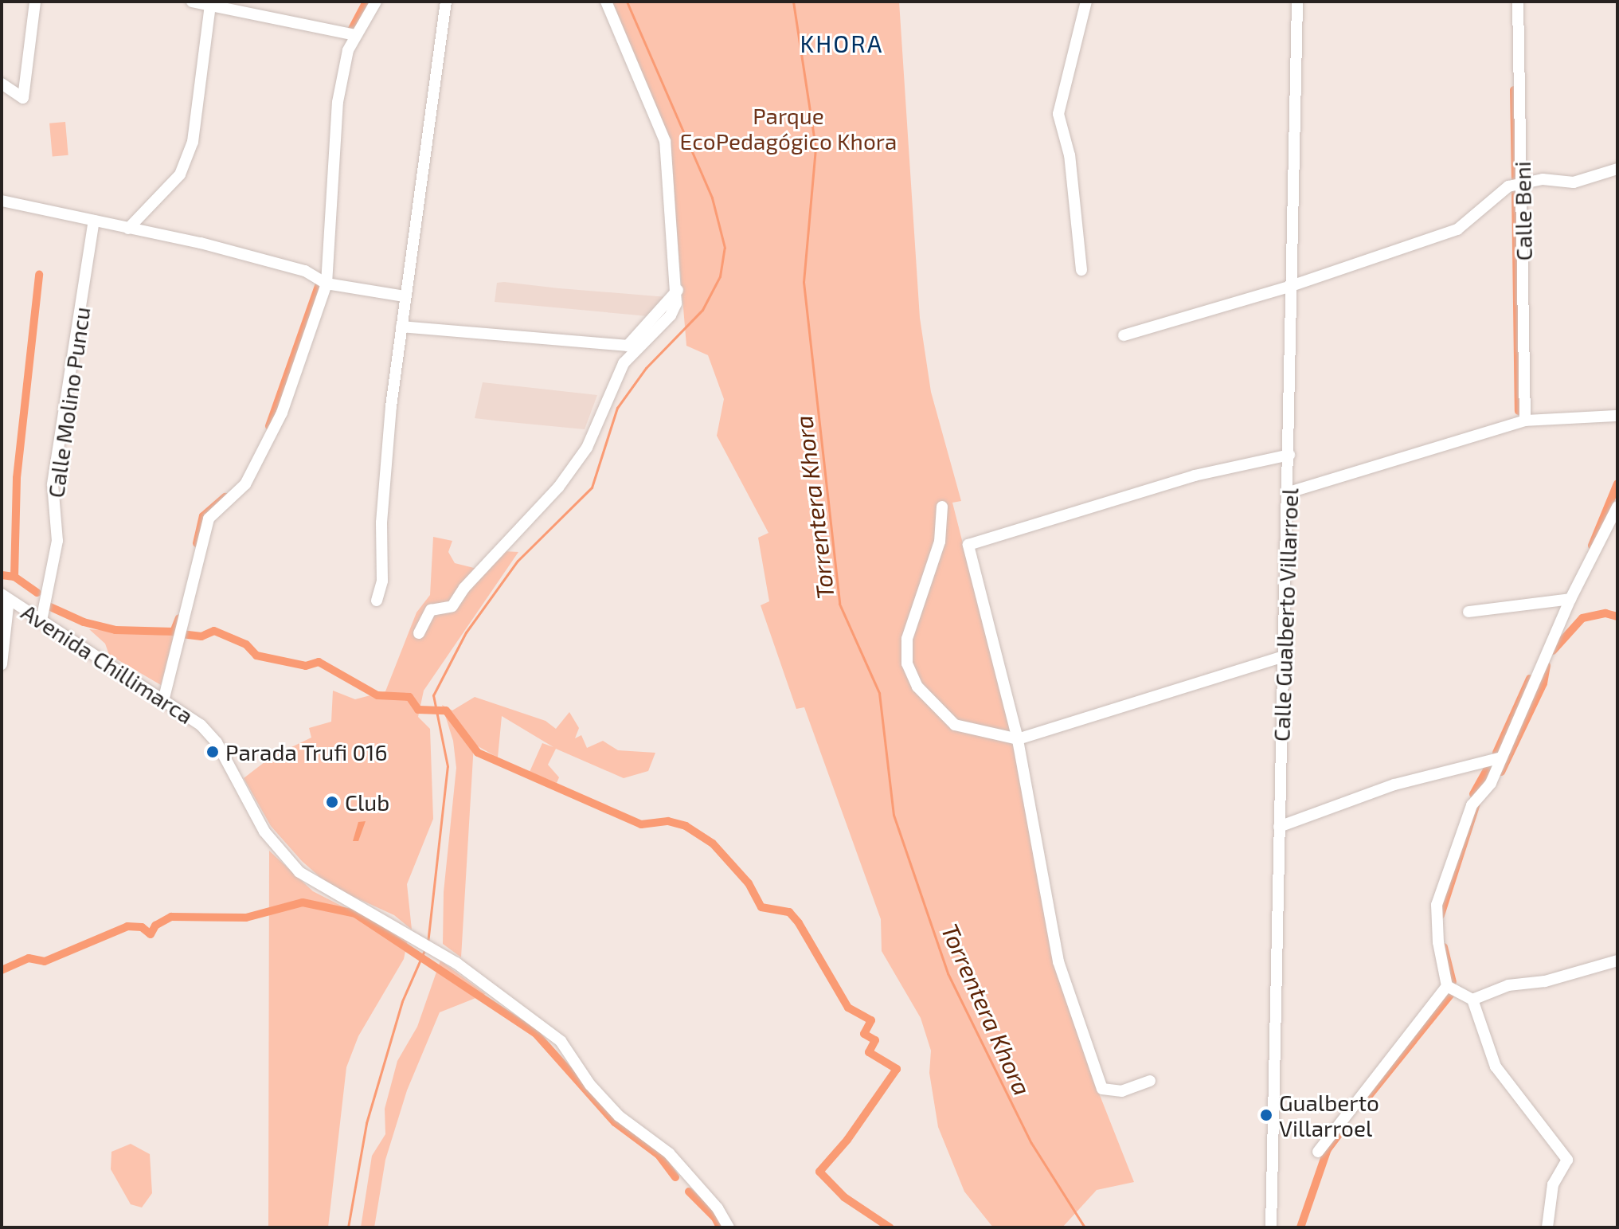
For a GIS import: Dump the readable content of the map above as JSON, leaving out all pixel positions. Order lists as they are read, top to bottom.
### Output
{
  "streets": {
    "street": [
      "Calle Beni",
      "Calle Molino Puncu",
      "Calle Gualberto Villarroel",
      "Avenida Chillimarca"
    ]
  },
  "crossings": [
    ["Calle Molino Puncu", "Avenida Chillimarca"]
  ],
  "districts": ["KHORA"],
  "water": ["Torrentera Khora"],
  "parks": ["Parque EcoPedagógico Khora"],
  "places": ["Parada Trufi 016", "Club", "Gualberto Villarroel"]
}
